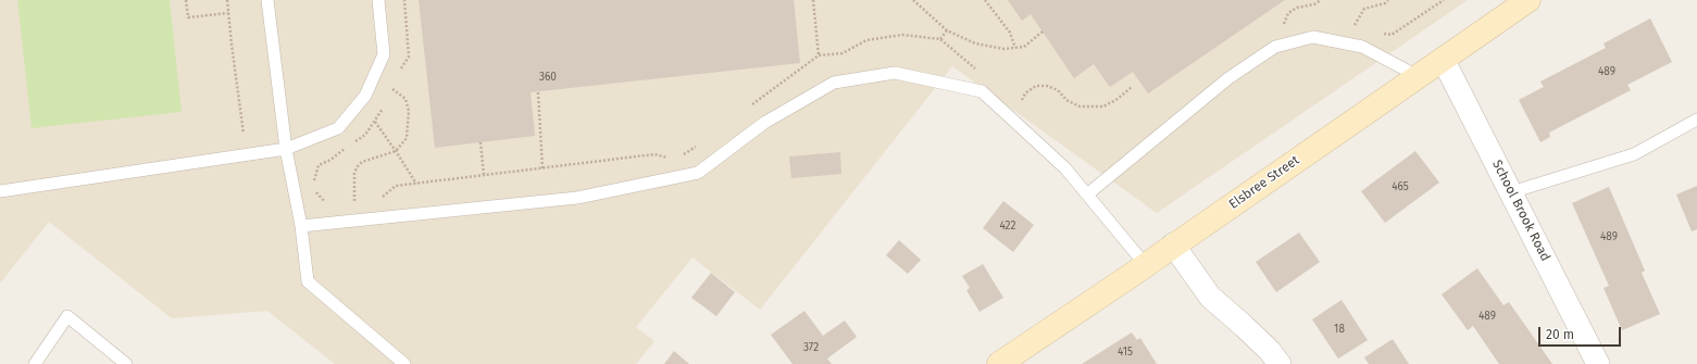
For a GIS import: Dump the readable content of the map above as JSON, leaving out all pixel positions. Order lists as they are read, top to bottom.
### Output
{
  "streets": {
    "street": ["Elsbree Street", "School Brook Road"]
  },
  "crossings": [
    ["Elsbree Street", "School Brook Road"]
  ],
  "house_numbers": [
    "489",
    "360",
    "465",
    "422",
    "489",
    "489",
    "18",
    "372",
    "415"
  ],
  "scale_bar": "20 m"
}
